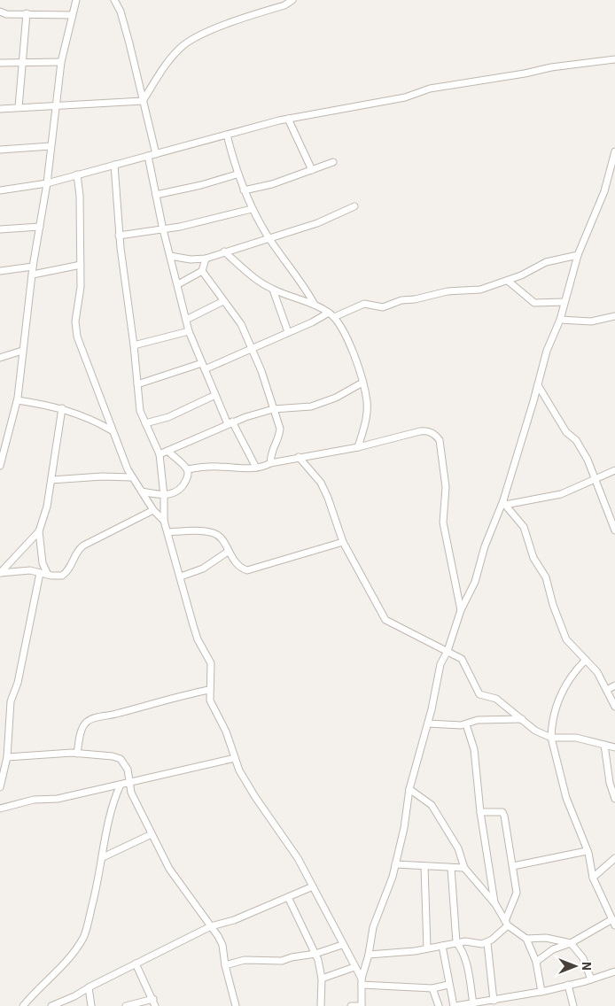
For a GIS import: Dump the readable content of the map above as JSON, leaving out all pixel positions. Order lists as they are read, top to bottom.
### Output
{
  "north": "right"
}
